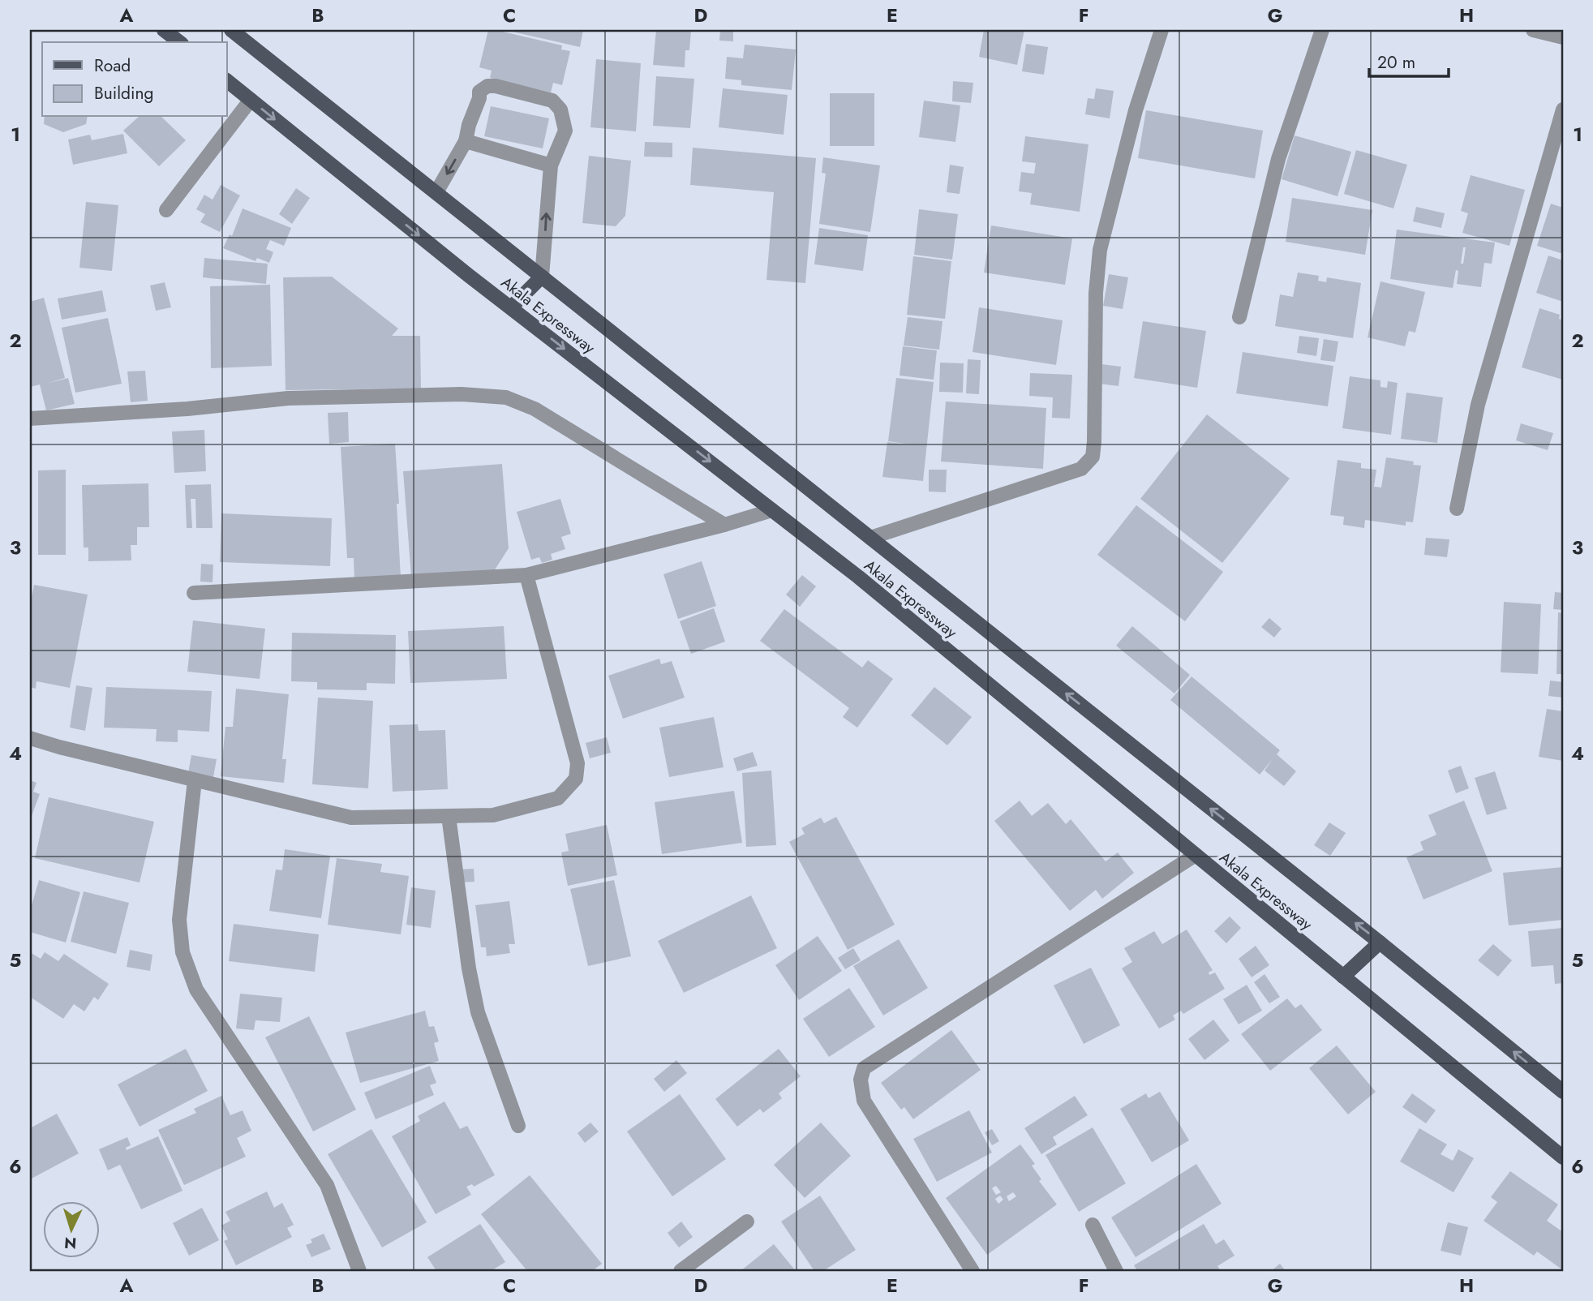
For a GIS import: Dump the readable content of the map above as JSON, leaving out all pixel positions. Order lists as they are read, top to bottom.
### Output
{
  "streets": {
    "main road": ["Akala Expressway"]
  },
  "legend": ["Road", "Building"],
  "scale_bar": "20 m",
  "north": "bottom",
  "grid": {
    "columns": [
      "A",
      "B",
      "C",
      "D",
      "E",
      "F",
      "G",
      "H"
    ],
    "rows": [
      "1",
      "2",
      "3",
      "4",
      "5",
      "6"
    ]
  }
}
